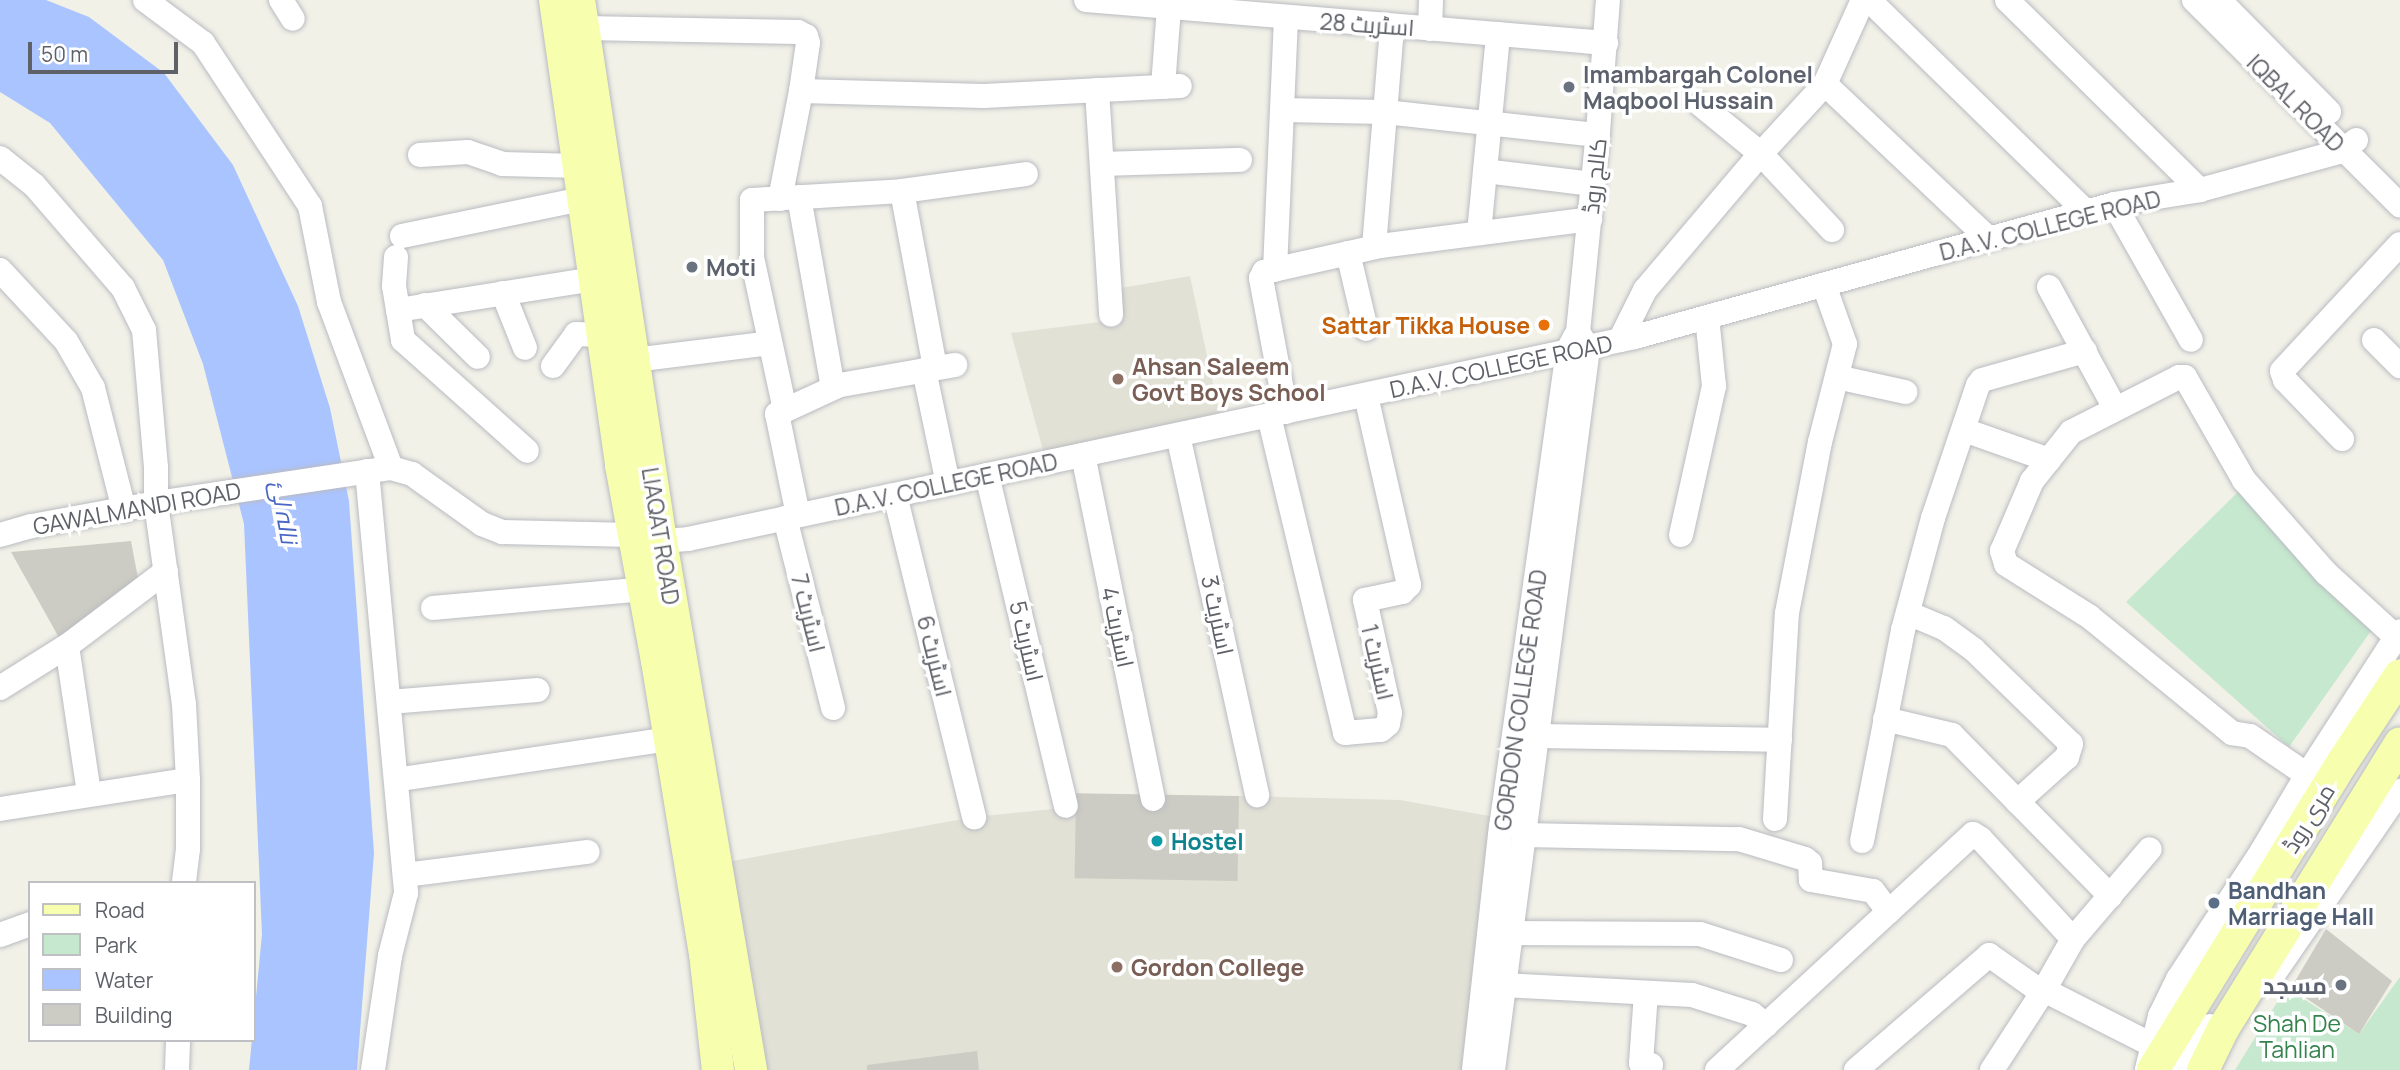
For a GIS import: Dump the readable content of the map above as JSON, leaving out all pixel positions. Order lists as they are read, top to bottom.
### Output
{
  "streets": {
    "main road": ["LIAQAT ROAD", "مری روڈ"],
    "street": [
      "اسٹریٹ 28",
      "IQBAL ROAD",
      "کالج روڈ",
      "D.A.V. COLLEGE ROAD",
      "GAWALMANDI ROAD",
      "اسٹریٹ 7",
      "اسٹریٹ 3",
      "اسٹریٹ 4",
      "اسٹریٹ 5",
      "اسٹریٹ 6",
      "اسٹریٹ 1",
      "GORDON COLLEGE ROAD"
    ]
  },
  "crossings": [
    ["اسٹریٹ 28", "کالج روڈ"],
    ["IQBAL ROAD", "D.A.V. COLLEGE ROAD"],
    ["کالج روڈ", "D.A.V. COLLEGE ROAD"],
    ["کالج روڈ", "GORDON COLLEGE ROAD"],
    ["D.A.V. COLLEGE ROAD", "LIAQAT ROAD"],
    ["D.A.V. COLLEGE ROAD", "اسٹریٹ 7"],
    ["D.A.V. COLLEGE ROAD", "اسٹریٹ 3"],
    ["D.A.V. COLLEGE ROAD", "اسٹریٹ 4"],
    ["D.A.V. COLLEGE ROAD", "اسٹریٹ 5"],
    ["D.A.V. COLLEGE ROAD", "اسٹریٹ 6"],
    ["D.A.V. COLLEGE ROAD", "اسٹریٹ 1"],
    ["D.A.V. COLLEGE ROAD", "GORDON COLLEGE ROAD"]
  ],
  "water": ["نالہ لئ"],
  "parks": ["Shah De Tahlian"],
  "places": [
    "Imambargah Colonel Maqbool Hussain",
    "Moti",
    "Sattar Tikka House",
    "Ahsan Saleem Govt Boys School",
    "Hostel",
    "Bandhan Marriage Hall",
    "Gordon College",
    "مسجد"
  ],
  "legend": [
    "Road",
    "Park",
    "Water",
    "Building"
  ],
  "scale_bar": "50 m"
}
